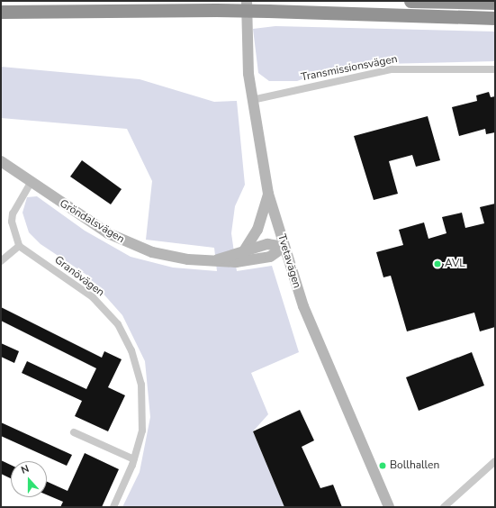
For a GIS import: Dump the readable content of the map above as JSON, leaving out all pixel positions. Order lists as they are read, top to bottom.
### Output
{
  "streets": {
    "main road": ["Gröndalsvägen", "Tvetavägen"],
    "street": ["Transmissionsvägen", "Granövägen"]
  },
  "crossings": [
    ["Transmissionsvägen", "Tvetavägen"],
    ["Gröndalsvägen", "Tvetavägen"]
  ],
  "places": ["AVL", "Bollhallen"],
  "north": "top"
}
